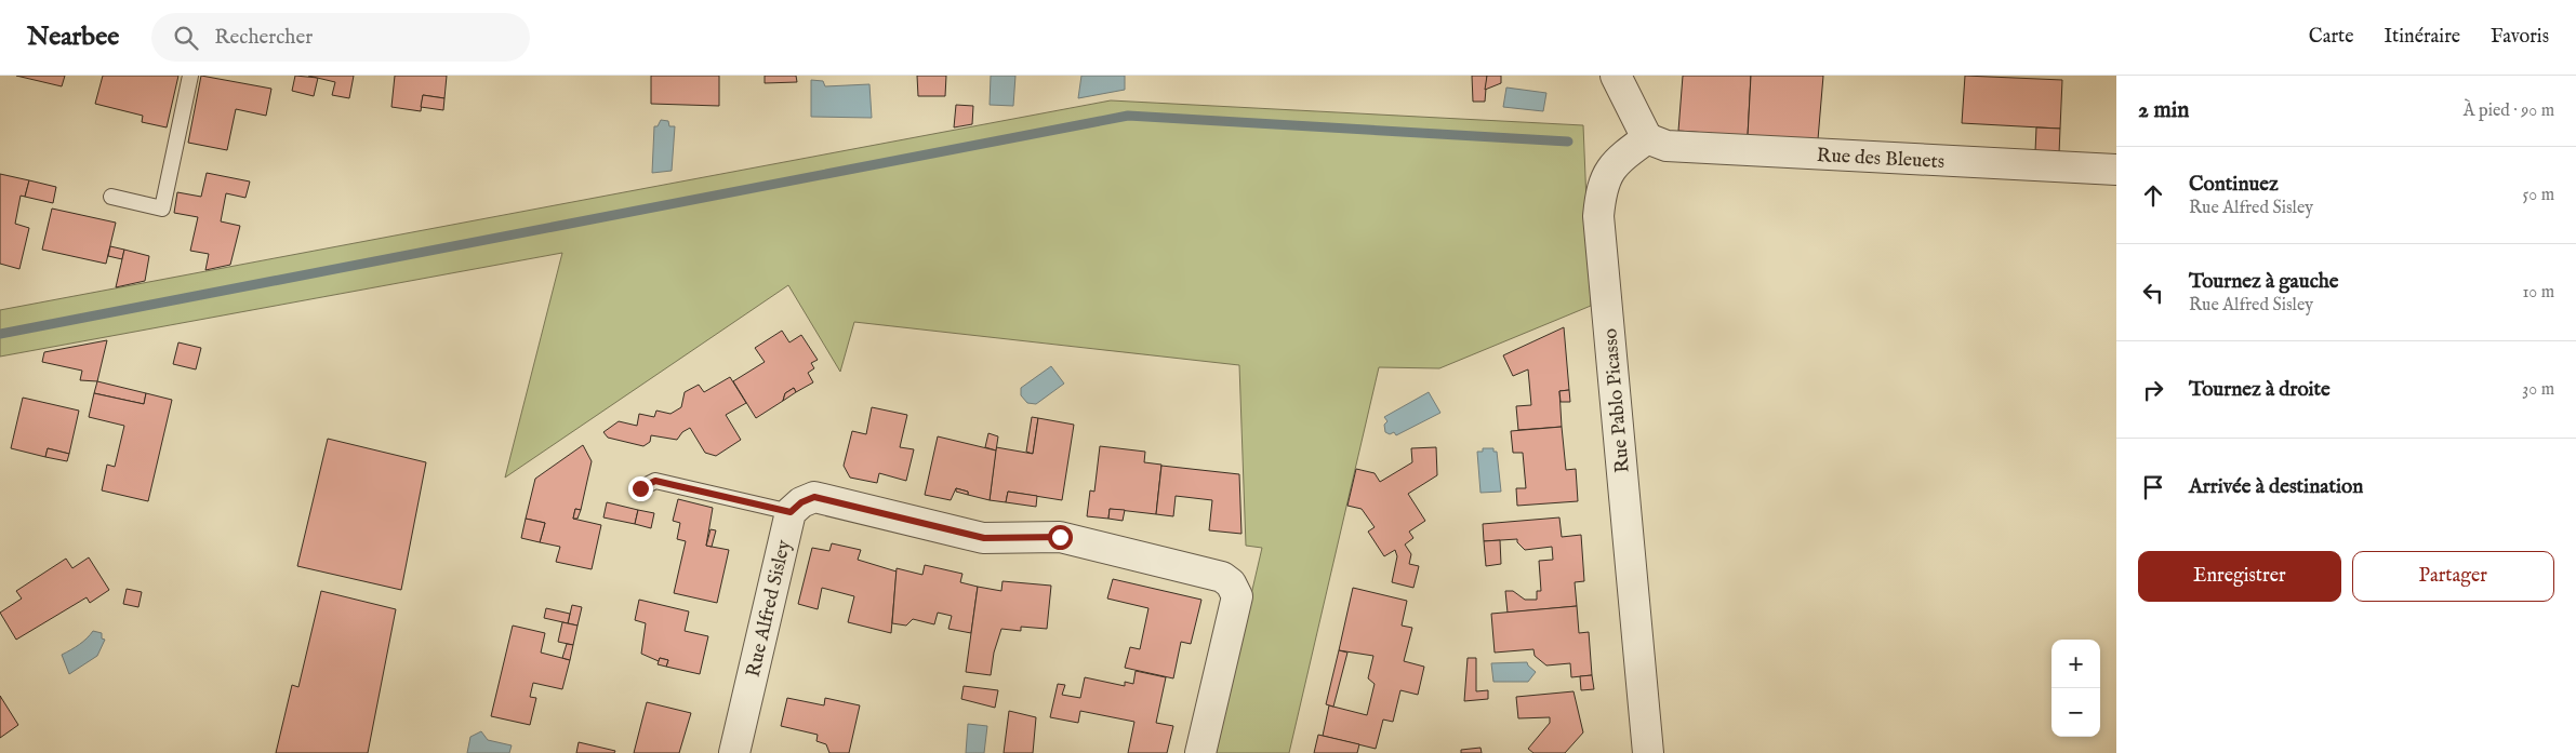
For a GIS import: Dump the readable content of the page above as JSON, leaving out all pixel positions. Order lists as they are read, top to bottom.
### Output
{
  "streets": {
    "street": ["Rue des Bleuets", "Rue Pablo Picasso", "Rue Alfred Sisley"]
  },
  "crossings": [
    ["Rue des Bleuets", "Rue Pablo Picasso"]
  ],
  "page": {
    "header": "Nearbee",
    "search": "Rechercher",
    "nav": ["Carte", "Itinéraire", "Favoris"],
    "heading": ["2 min", "À pied · 90 m"],
    "list": [
      ["Continuez", "Rue Alfred Sisley", "50 m"],
      ["Tournez à gauche", "Rue Alfred Sisley", "10 m"],
      ["Tournez à droite", "30 m"],
      "Arrivée à destination"
    ],
    "buttons": ["Enregistrer", "Partager"],
    "map_buttons": ["+", "−"]
  }
}
